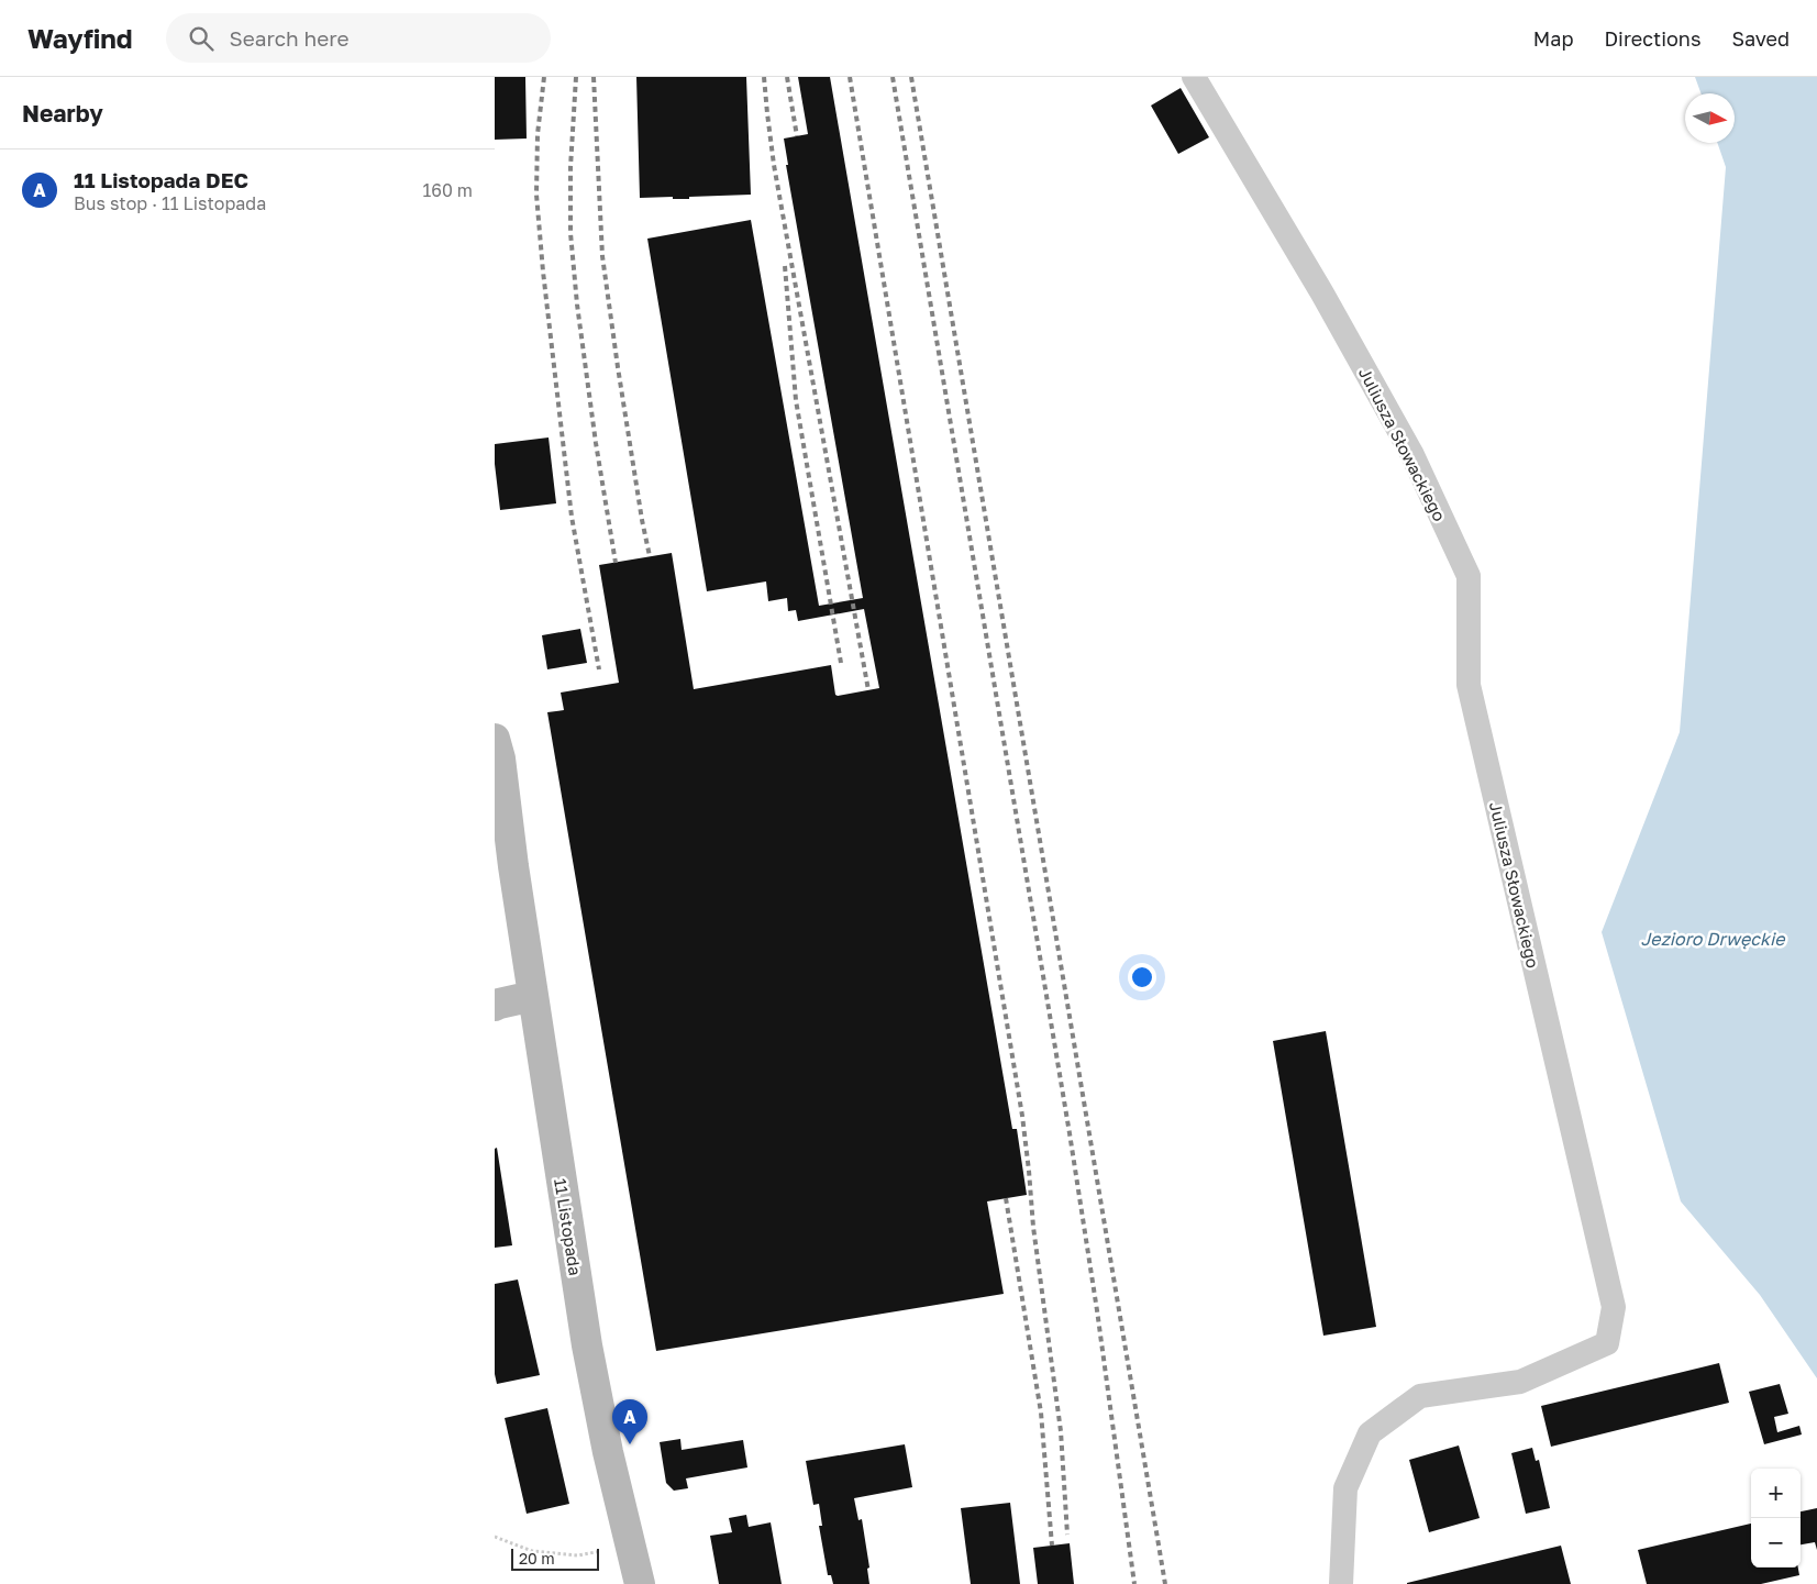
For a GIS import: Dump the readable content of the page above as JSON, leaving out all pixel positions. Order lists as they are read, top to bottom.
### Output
{
  "streets": {
    "main road": ["11 Listopada"],
    "street": ["Juliusza Słowackiego"]
  },
  "water": ["Jezioro Drwęckie"],
  "scale_bar": "20 m",
  "north": "right",
  "page": {
    "header": "Wayfind",
    "search": "Search here",
    "nav": ["Map", "Directions", "Saved"],
    "heading": "Nearby",
    "list": [
      {
        "mark": "A",
        "name": "11 Listopada DEC",
        "note": "Bus stop · 11 Listopada",
        "value": "160 m"
      }
    ],
    "pins": "A",
    "map_buttons": ["+", "−"],
    "scale": "20 m"
  }
}
